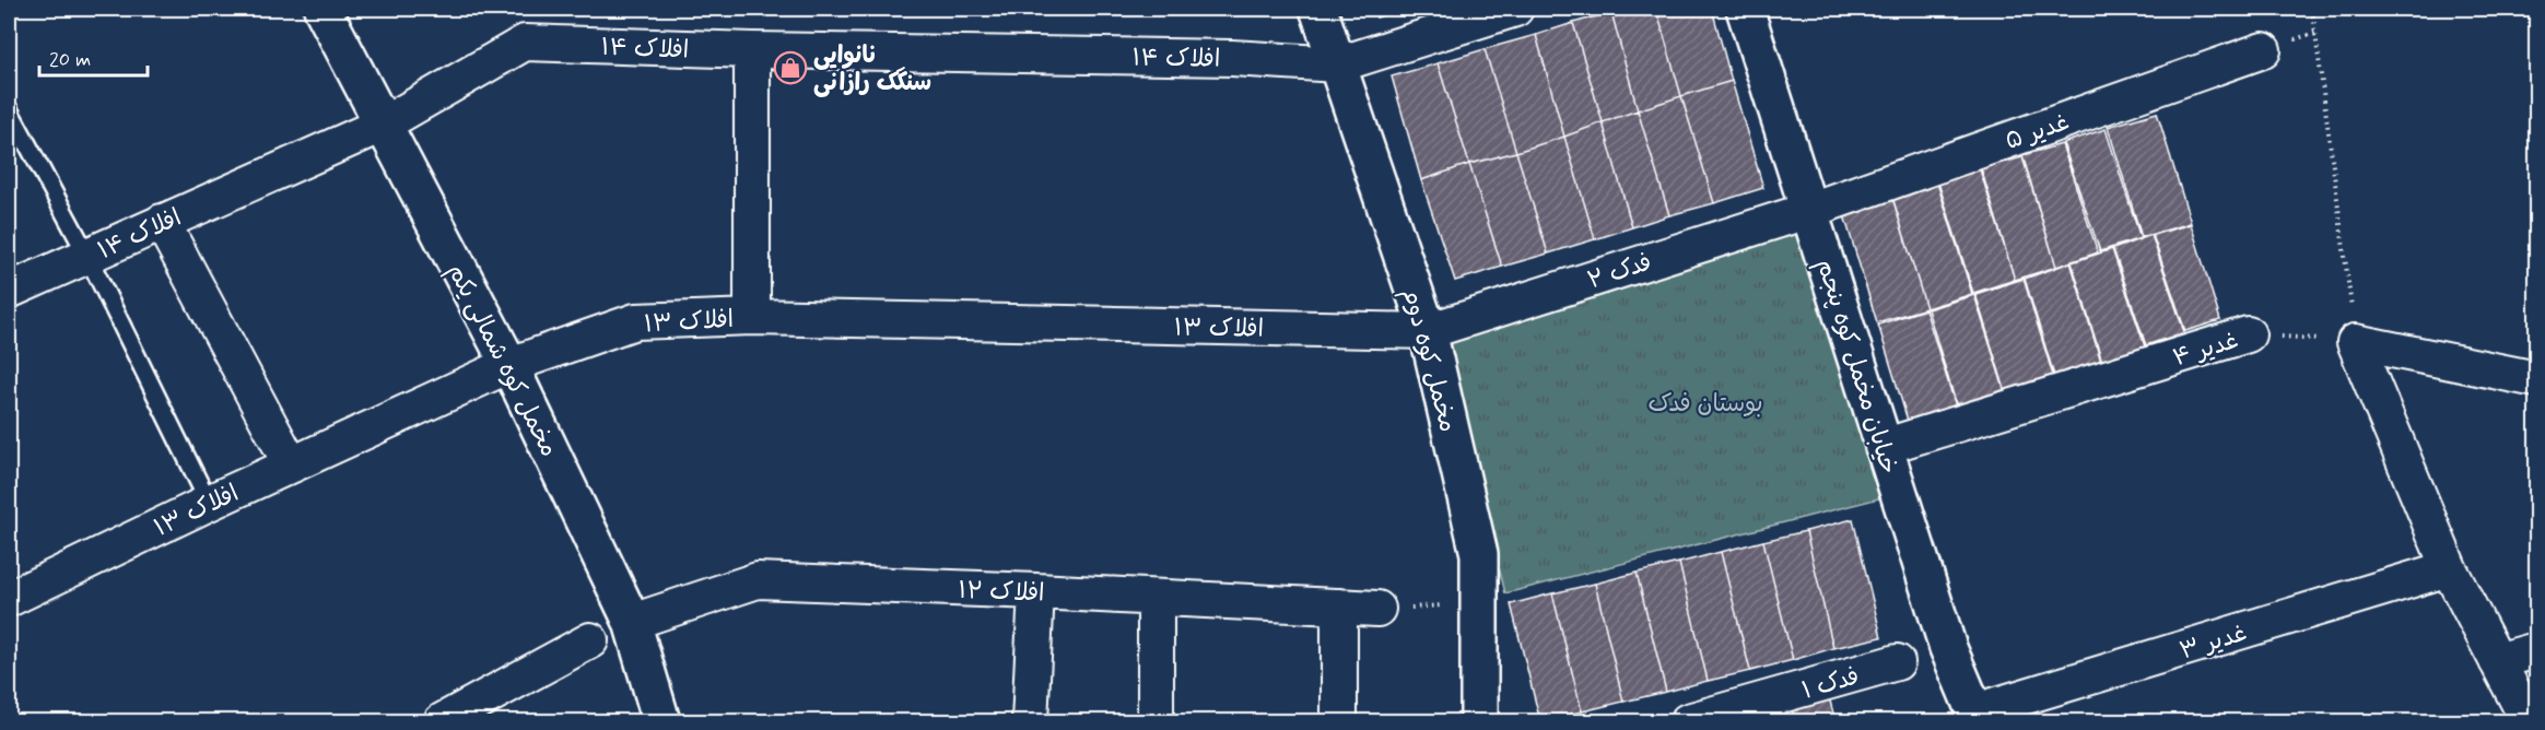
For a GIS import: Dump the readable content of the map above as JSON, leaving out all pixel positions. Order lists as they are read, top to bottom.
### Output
{
  "streets": {
    "street": [
      "افلاک ۱۴",
      "غدیر ۵",
      "فدک ۲",
      "افلاک ۱۳",
      "غدیر ۴",
      "مخمل کوه شمالی‌ یکم",
      "مخمل کوه دوم",
      "خیابان مخمل کوه پنجم",
      "افلاک ۱۲",
      "غدیر ۳",
      "فدک ۱"
    ]
  },
  "crossings": [
    ["افلاک ۱۴", "مخمل کوه شمالی‌ یکم"],
    ["افلاک ۱۴", "مخمل کوه دوم"],
    ["غدیر ۵", "فدک ۲"],
    ["غدیر ۵", "خیابان مخمل کوه پنجم"],
    ["فدک ۲", "افلاک ۱۳"],
    ["فدک ۲", "مخمل کوه دوم"],
    ["فدک ۲", "خیابان مخمل کوه پنجم"],
    ["افلاک ۱۳", "مخمل کوه شمالی‌ یکم"],
    ["افلاک ۱۳", "مخمل کوه دوم"],
    ["غدیر ۴", "خیابان مخمل کوه پنجم"],
    ["مخمل کوه شمالی‌ یکم", "افلاک ۱۲"],
    ["خیابان مخمل کوه پنجم", "غدیر ۳"]
  ],
  "parks": ["بوستان فدک"],
  "places": {
    "shop": ["نانوایی سنگک رازانی"]
  },
  "scale_bar": "20 m"
}
